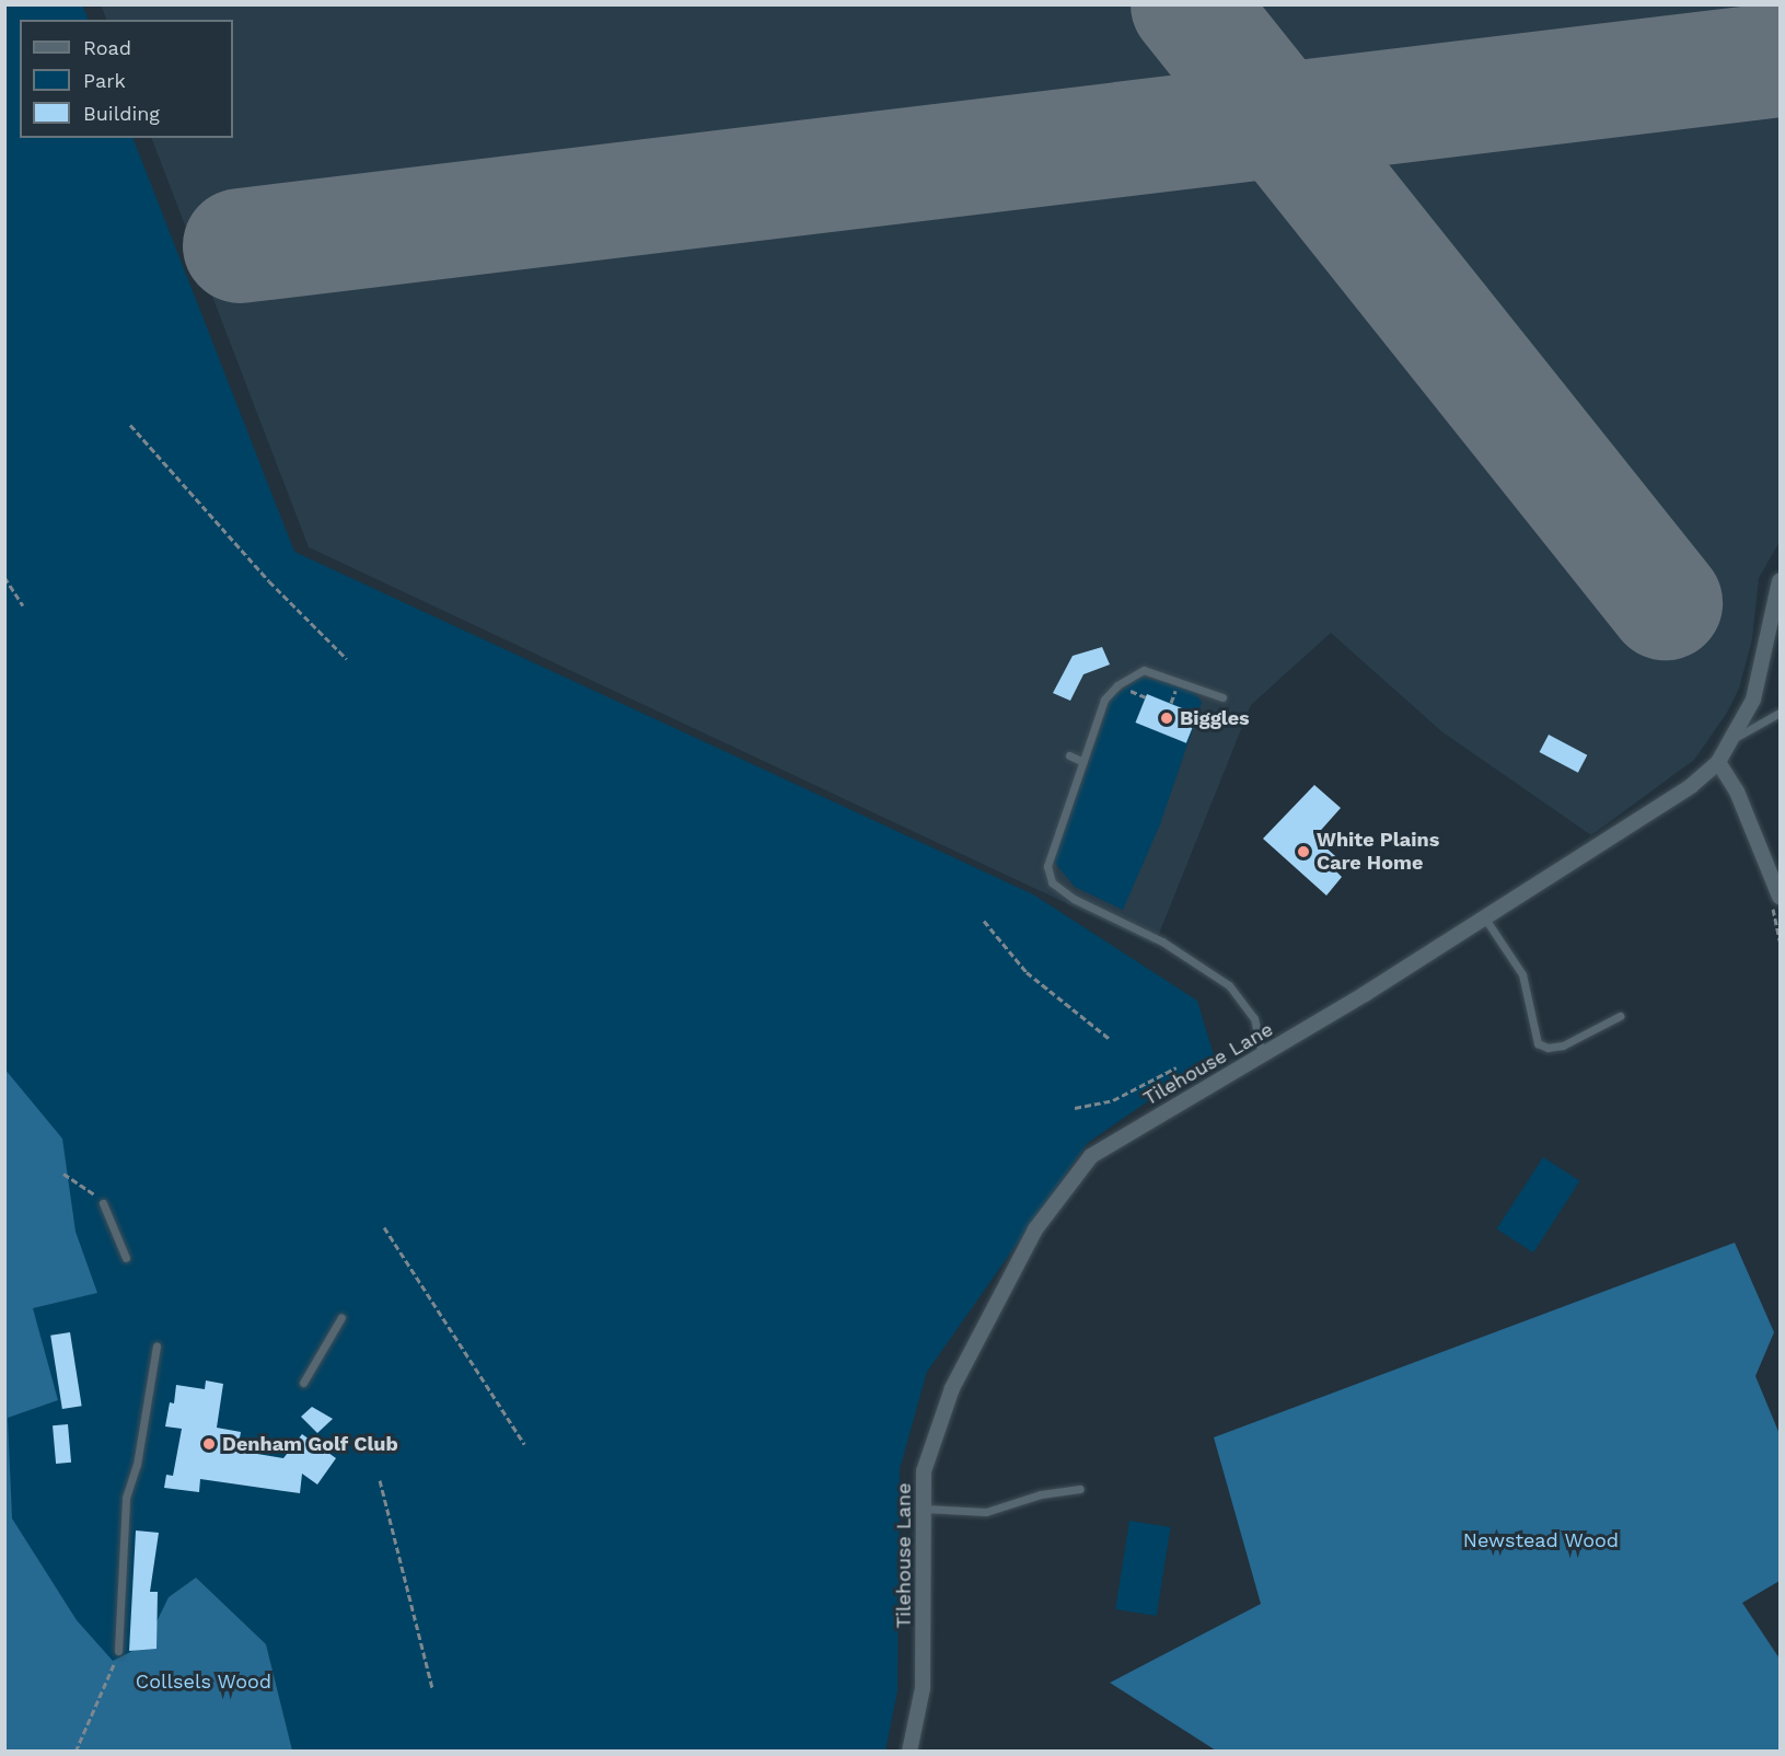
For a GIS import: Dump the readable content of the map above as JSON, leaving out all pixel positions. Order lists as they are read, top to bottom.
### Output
{
  "streets": {
    "street": ["Tilehouse Lane"]
  },
  "parks": ["Newstead Wood", "Collsels Wood"],
  "places": ["Biggles", "White Plains Care Home", "Denham Golf Club"],
  "legend": ["Road", "Park", "Building"]
}
